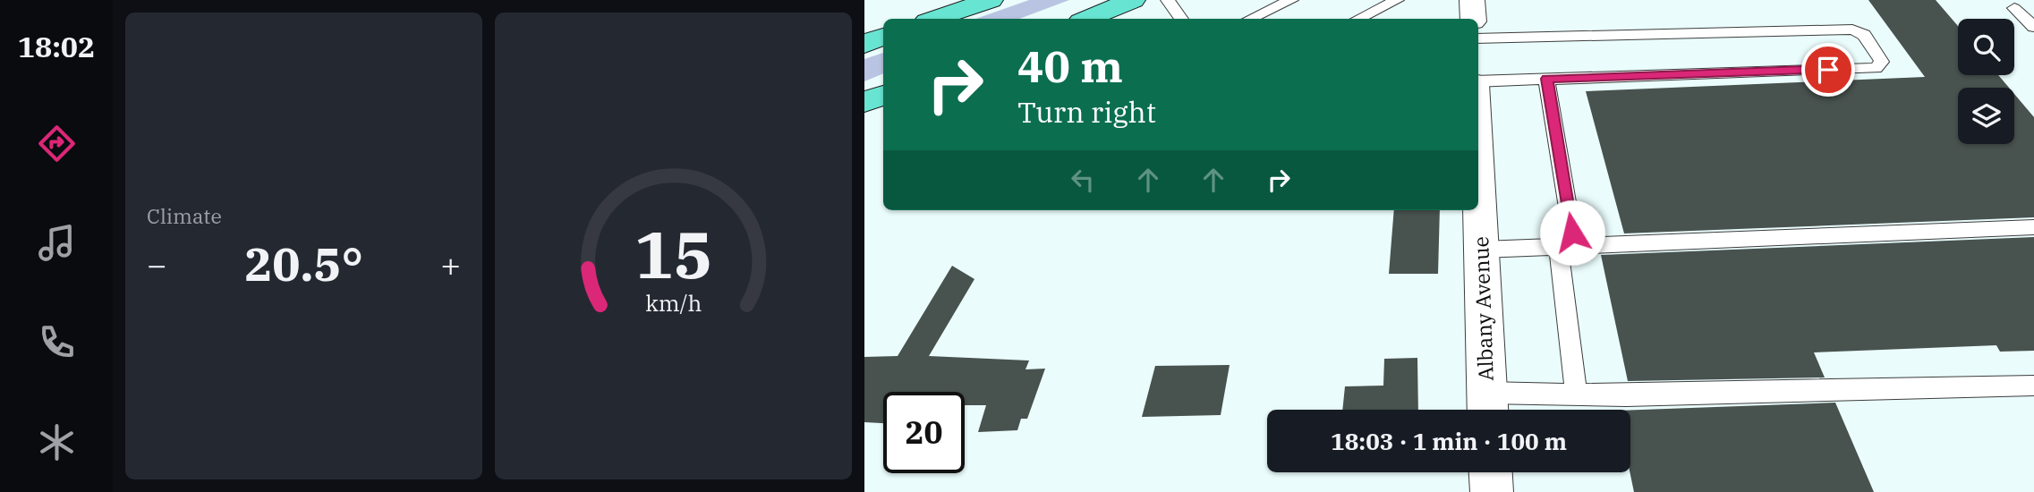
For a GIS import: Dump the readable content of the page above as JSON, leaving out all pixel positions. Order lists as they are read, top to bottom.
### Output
{
  "streets": {
    "street": ["Albany Avenue"]
  },
  "page": {
    "tabs": "18:02",
    "tile": "Climate",
    "turn": ["40 m", "Turn right"],
    "heat": ["−", "20.5°", "+"],
    "limit": "20",
    "trip": "18:03 · 1 min · 100 m",
    "gauge": ["15", "km/h"]
  }
}
